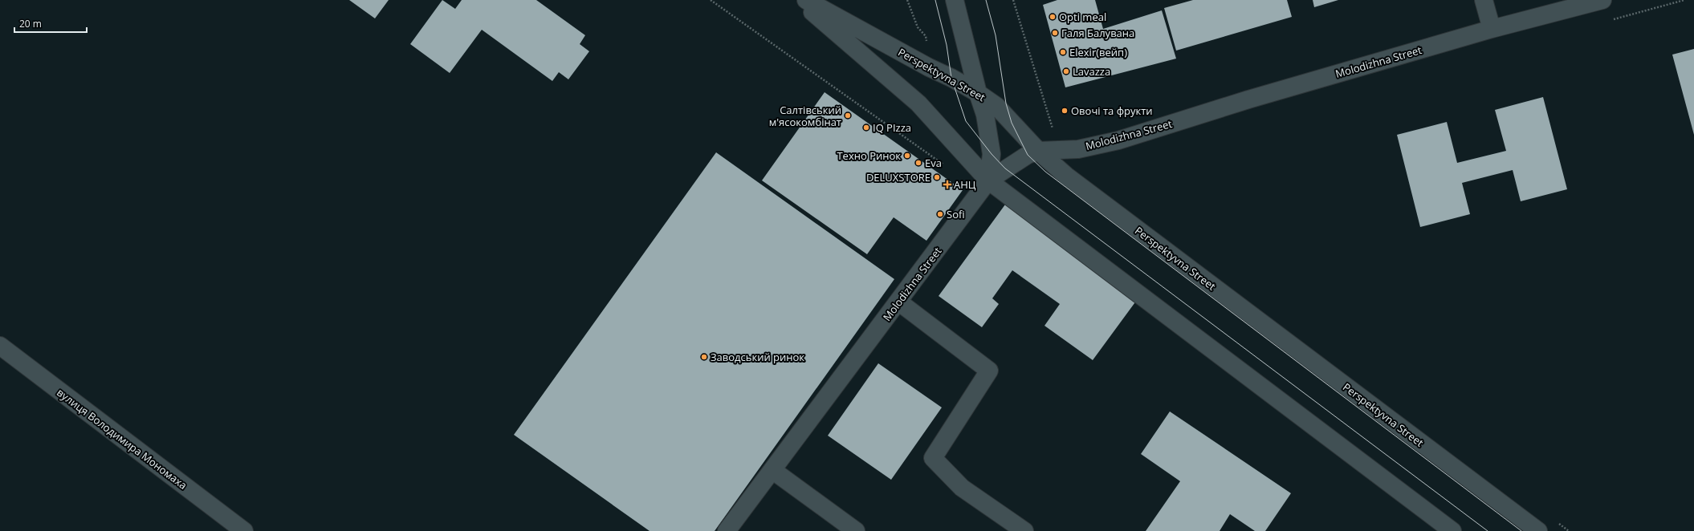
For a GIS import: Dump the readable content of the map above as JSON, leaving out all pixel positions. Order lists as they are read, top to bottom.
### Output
{
  "streets": {
    "street": ["Molodizhna Street", "Perspektyvna Street", "вулиця Володимира Мономаха"]
  },
  "crossings": [
    ["Molodizhna Street", "Perspektyvna Street"]
  ],
  "places": {
    "other": [
      "Opti meal",
      "Галя Балувана",
      "Elexir(вейп)",
      "Lavazza",
      "Овочі та фрукти",
      "Салтівський м'ясокомбінат",
      "IQ PIzza",
      "Техно Ринок",
      "Eva",
      "DELUXSTORE",
      "Sofi",
      "Заводський ринок"
    ],
    "health": ["АНЦ"]
  },
  "scale_bar": "20 m"
}
